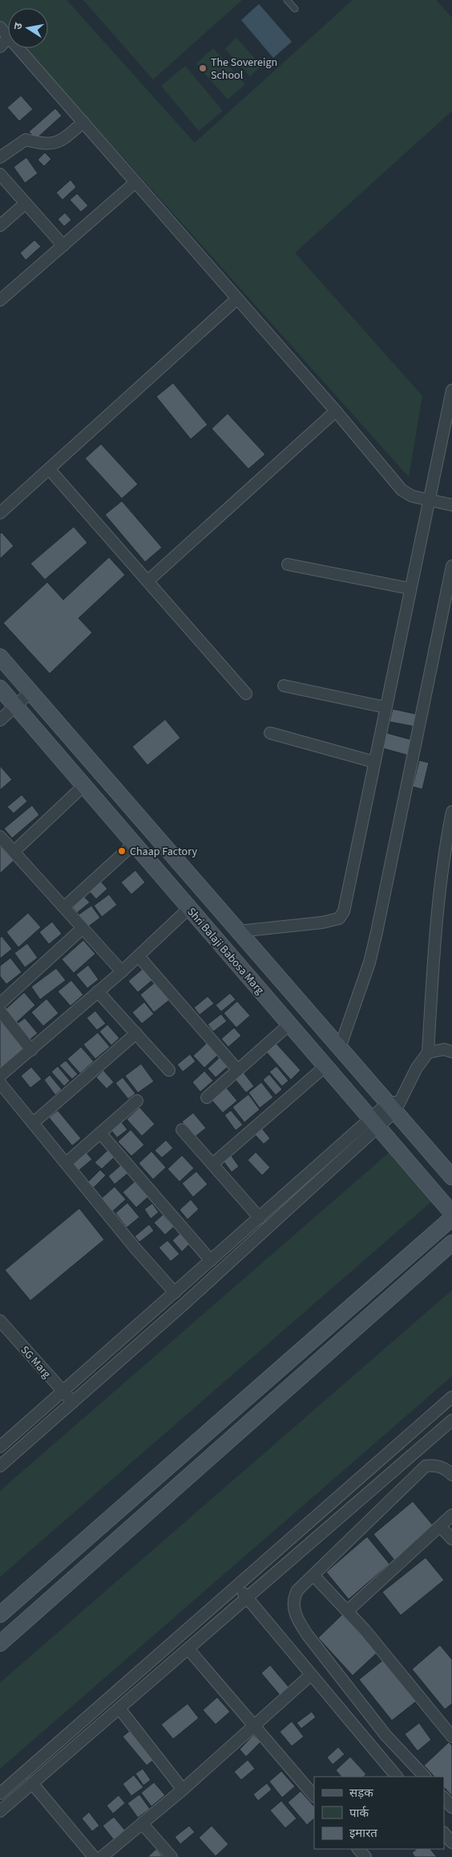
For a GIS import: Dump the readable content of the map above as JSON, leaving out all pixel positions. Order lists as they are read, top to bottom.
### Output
{
  "streets": {
    "street": ["Shri Balaji Babosa Marg", "SG Marg"]
  },
  "places": ["The Sovereign School", "Chaap Factory"],
  "legend": ["सड़क", "पार्क", "इमारत"],
  "north": "left"
}
